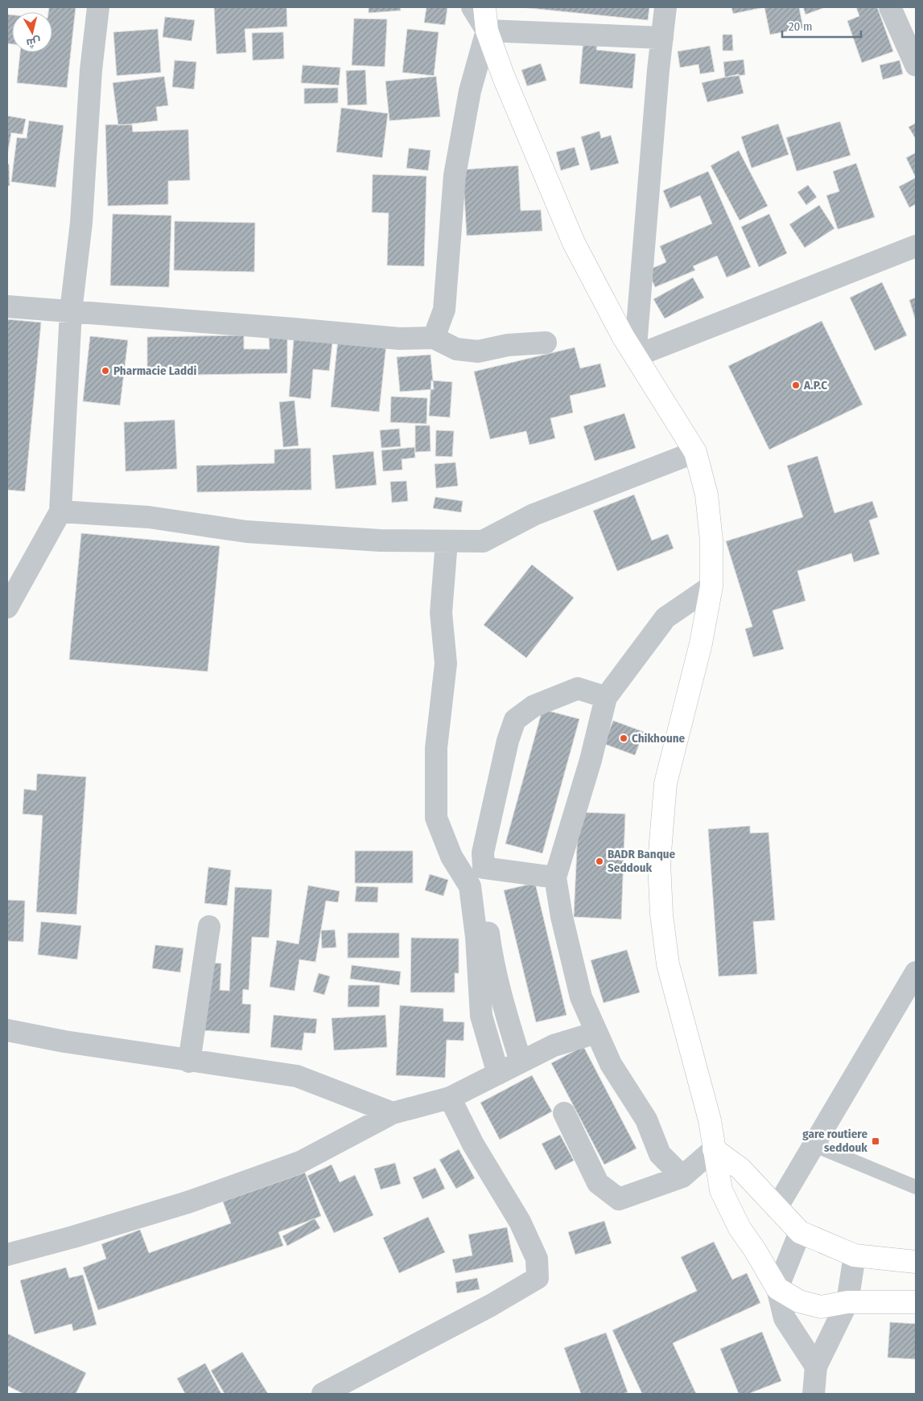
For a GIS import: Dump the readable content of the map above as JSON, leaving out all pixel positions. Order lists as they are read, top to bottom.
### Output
{
  "places": {
    "other": [
      "Pharmacie Laddi",
      "A.P.C",
      "Chikhoune",
      "BADR Banque Seddouk"
    ],
    "transit": ["gare routiere seddouk"]
  },
  "scale_bar": "20 m",
  "north": "bottom"
}
